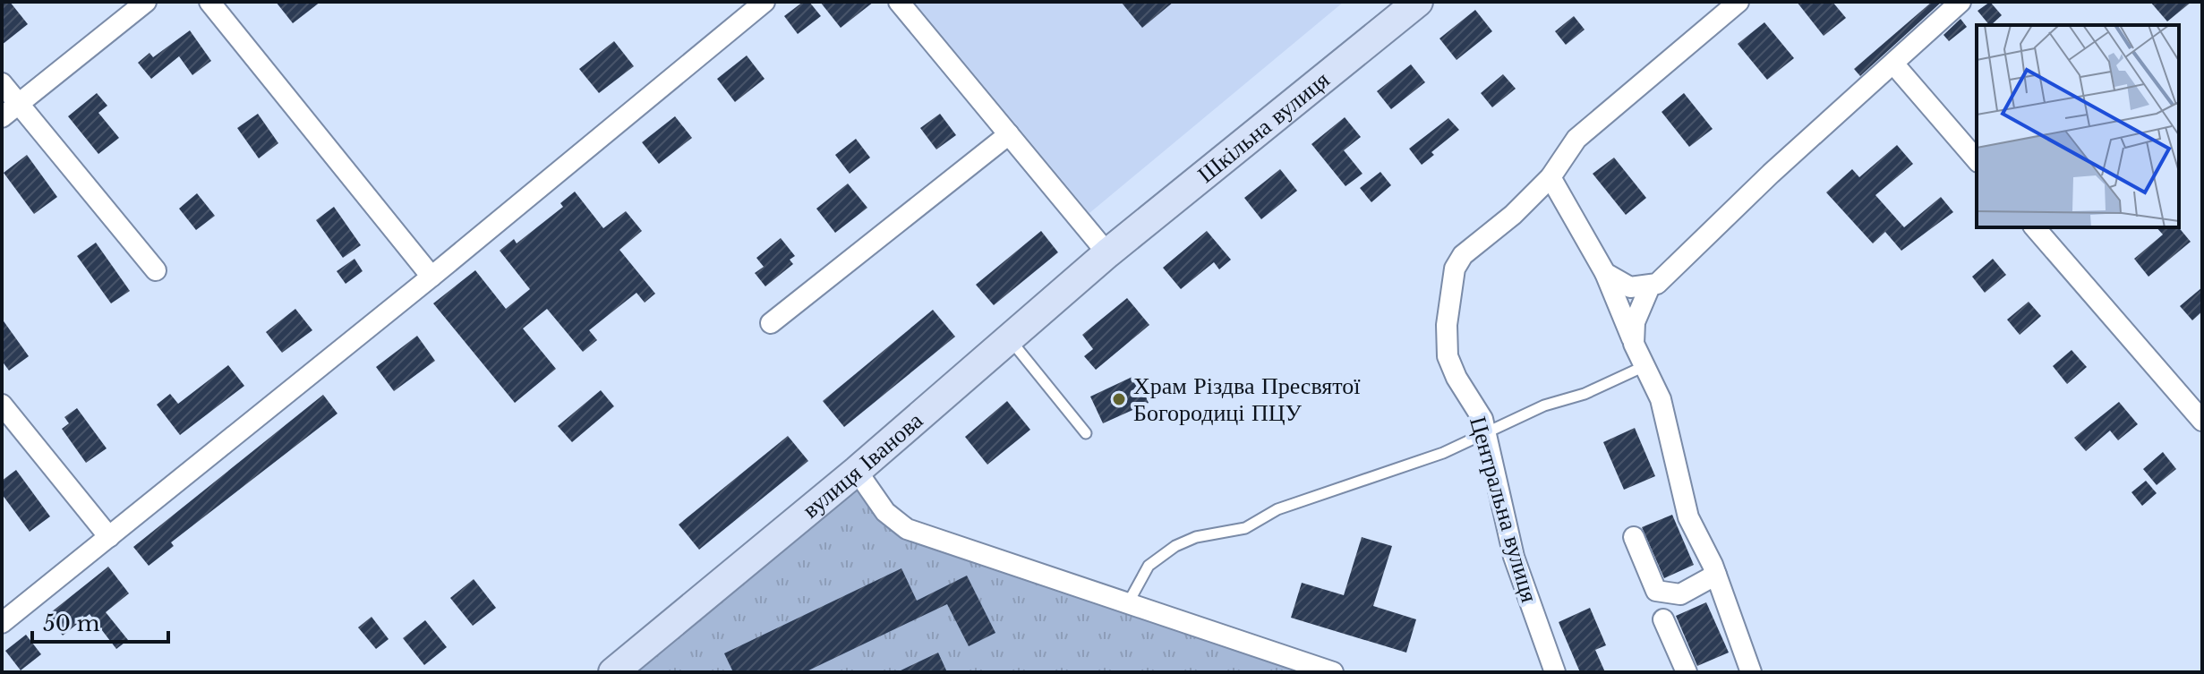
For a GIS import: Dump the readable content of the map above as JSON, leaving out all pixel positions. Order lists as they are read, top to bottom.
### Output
{
  "streets": {
    "street": ["Шкільна вулиця", "вулиця Іванова", "Центральна вулиця"]
  },
  "crossings": [
    ["Шкільна вулиця", "вулиця Іванова"]
  ],
  "places": ["Храм Різдва Пресвятої Богородиці ПЦУ"],
  "scale_bar": "50 m"
}
